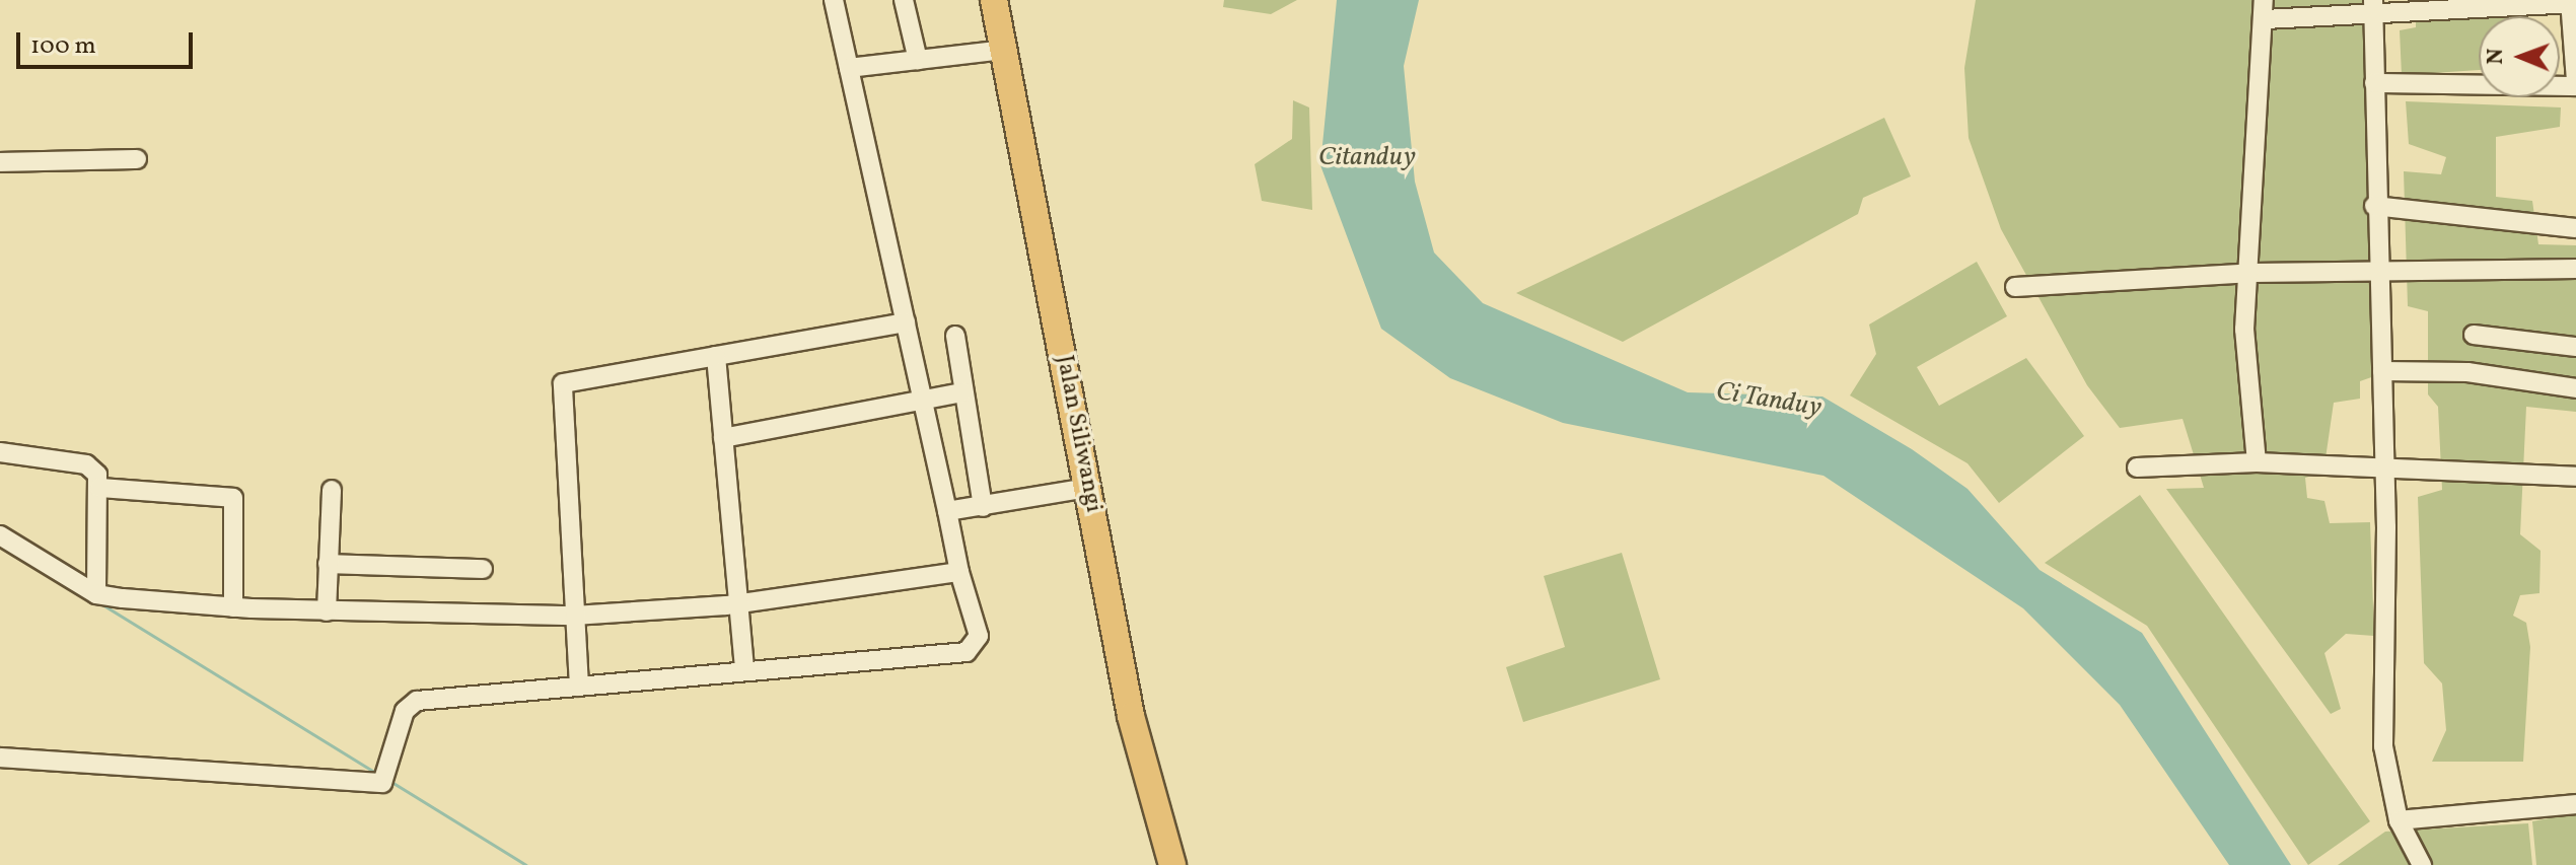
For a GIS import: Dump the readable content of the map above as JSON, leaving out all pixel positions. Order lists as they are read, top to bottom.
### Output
{
  "streets": {
    "highway": ["Jalan Siliwangi"]
  },
  "water": ["Citanduy", "Ci Tanduy"],
  "scale_bar": "100 m",
  "north": "left"
}
